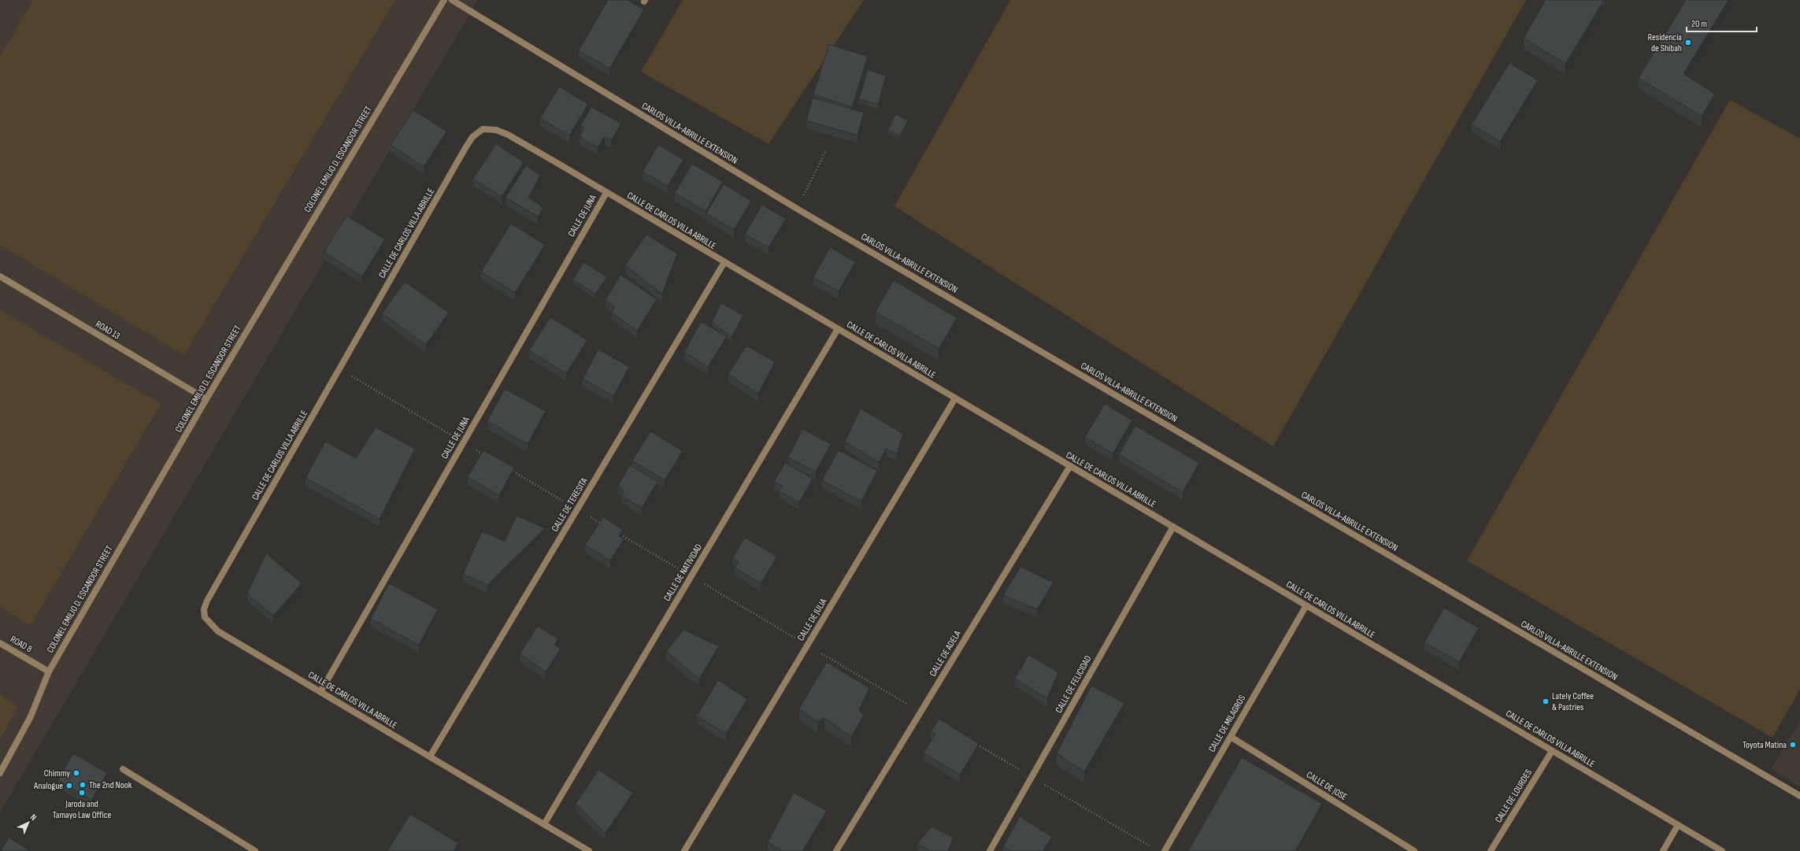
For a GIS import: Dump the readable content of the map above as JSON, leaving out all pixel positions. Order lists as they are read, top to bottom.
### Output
{
  "streets": {
    "street": [
      "CARLOS VILLA-ABRILLE EXTENSION",
      "COLONEL EMILIO D. ESCANDOR STREET",
      "CALLE DE JUNA",
      "CALLE DE CARLOS VILLA ABRILLE",
      "ROAD 13",
      "CALLE DE TERESITA",
      "CALLE DE NATIVIDAD",
      "CALLE DE JULIA",
      "ROAD 8",
      "CALLE DE ADELA",
      "CALLE DE FELICIDAD",
      "CALLE DE MILAGROS",
      "CALLE DE JOSE",
      "CALLE DE LOURDES"
    ]
  },
  "crossings": [
    ["COLONEL EMILIO D. ESCANDOR STREET", "ROAD 13"],
    ["COLONEL EMILIO D. ESCANDOR STREET", "ROAD 8"],
    ["CALLE DE JUNA", "CALLE DE CARLOS VILLA ABRILLE"],
    ["CALLE DE CARLOS VILLA ABRILLE", "CALLE DE TERESITA"],
    ["CALLE DE CARLOS VILLA ABRILLE", "CALLE DE NATIVIDAD"],
    ["CALLE DE CARLOS VILLA ABRILLE", "CALLE DE JULIA"],
    ["CALLE DE CARLOS VILLA ABRILLE", "CALLE DE ADELA"],
    ["CALLE DE CARLOS VILLA ABRILLE", "CALLE DE FELICIDAD"],
    ["CALLE DE CARLOS VILLA ABRILLE", "CALLE DE MILAGROS"],
    ["CALLE DE CARLOS VILLA ABRILLE", "CALLE DE LOURDES"],
    ["CALLE DE MILAGROS", "CALLE DE JOSE"]
  ],
  "places": [
    "Residencia de Shibah",
    "Lately Coffee & Pastries",
    "Toyota Matina",
    "Chimmy",
    "The 2nd Nook",
    "Analogue",
    "Jaroda and Tamayo Law Office"
  ],
  "scale_bar": "20 m",
  "north": "top right"
}
